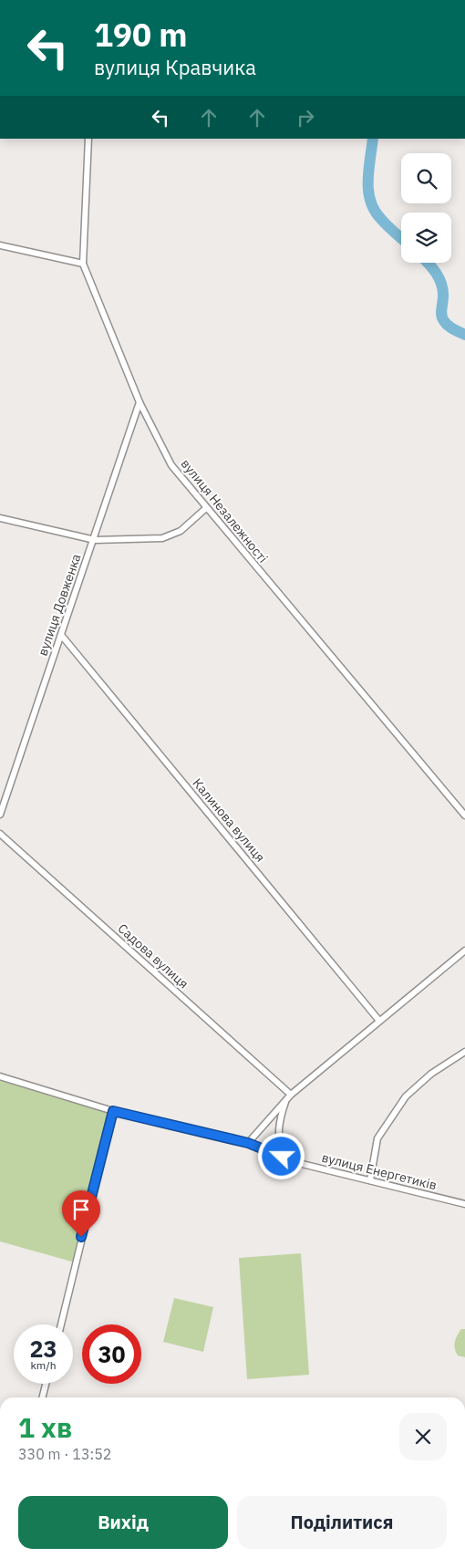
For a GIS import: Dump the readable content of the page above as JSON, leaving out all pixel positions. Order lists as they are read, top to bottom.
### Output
{
  "streets": {
    "street": [
      "вулиця Незалежності",
      "вулиця Довженка",
      "Калинова вулиця",
      "Садова вулиця",
      "вулиця Енергетиків"
    ]
  },
  "crossings": [
    ["вулиця Незалежності", "вулиця Довженка"],
    ["вулиця Довженка", "Калинова вулиця"]
  ],
  "page": {
    "turn": ["190 m", "вулиця Кравчика"],
    "speed": "23 km/h",
    "limit": "30",
    "heading": ["1 хв", "330 m · 13:52"],
    "buttons": ["Вихід", "Поділитися"]
  }
}
